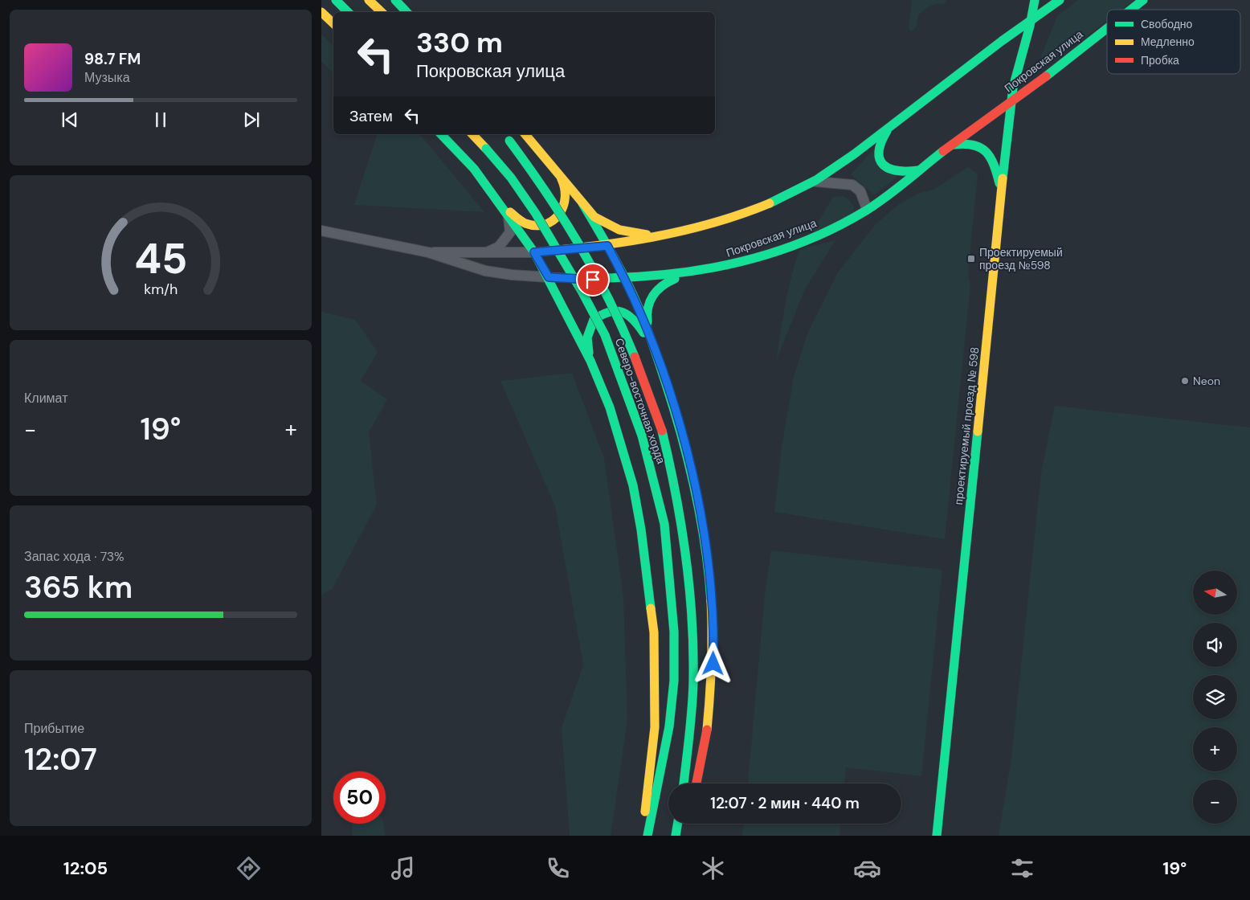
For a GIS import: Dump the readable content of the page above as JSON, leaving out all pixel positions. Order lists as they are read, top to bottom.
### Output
{
  "streets": {
    "main road": ["Покровская улица", "Северо-восточная хорда", "проектируемый проезд № 598"]
  },
  "crossings": [
    ["Покровская улица", "проектируемый проезд № 598"]
  ],
  "places": {
    "transit": ["Проектируемый проезд №598"],
    "other": ["Neon"]
  },
  "legend": ["Свободно", "Медленно", "Пробка"],
  "north": "left",
  "page": {
    "turn": ["330 m", "Покровская улица"],
    "song": ["98.7 FM", "Музыка"],
    "then": "Затем",
    "tile": [
      "Климат",
      ["Запас хода · 73%", "365 km"],
      ["Прибытие", "12:07"]
    ],
    "heat": ["−", "19°", "+"],
    "map_buttons": ["+", "−"],
    "limit": "50",
    "trip": "12:07 · 2 мин · 440 m",
    "tabs": ["12:05", "19°"],
    "gauge": ["45", "km/h"]
  }
}
